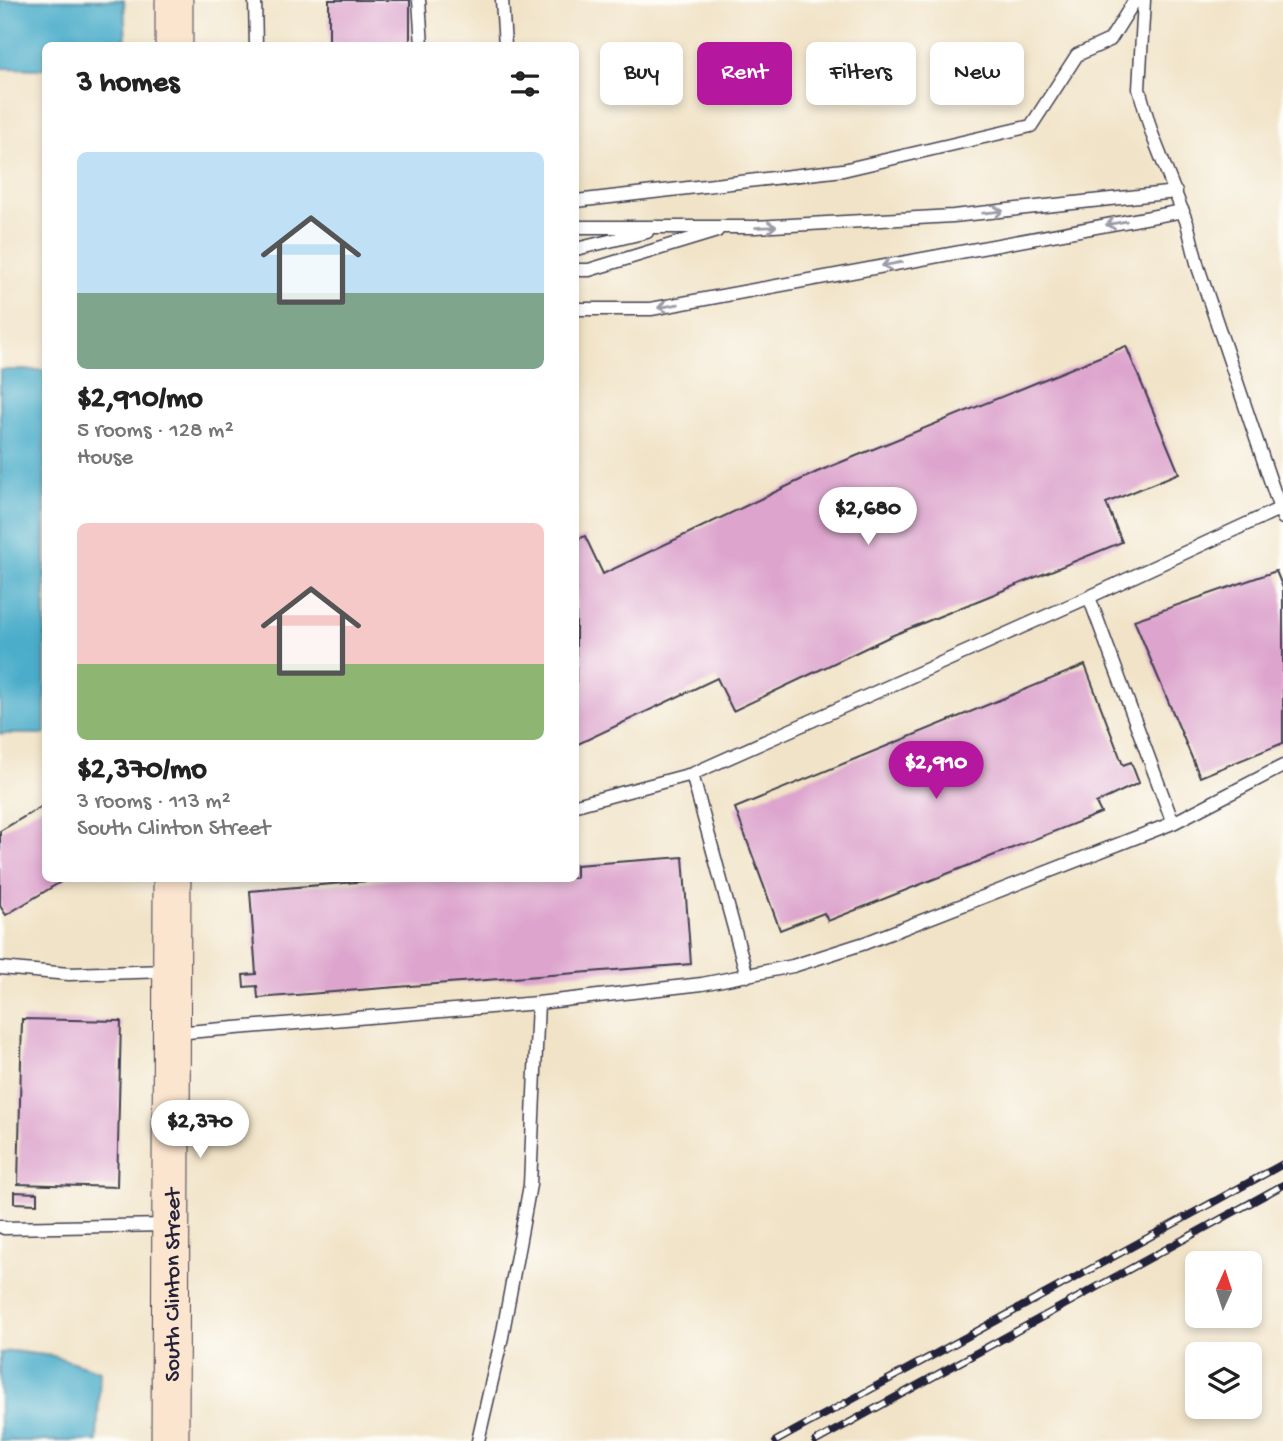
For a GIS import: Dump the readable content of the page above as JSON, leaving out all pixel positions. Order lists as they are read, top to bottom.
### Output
{
  "streets": {
    "main road": ["South Clinton Street"]
  },
  "north": "top",
  "page": {
    "chip": [
      "Buy",
      "Rent",
      "Filters",
      "New"
    ],
    "heading": "3 homes",
    "list": [
      {
        "name": "$2,910/mo",
        "note": "5 rooms · 128 m² · House"
      },
      {
        "name": "$2,370/mo",
        "note": "3 rooms · 113 m² · South Clinton Street"
      }
    ],
    "price": ["$2,680", "$2,910", "$2,370"]
  }
}
